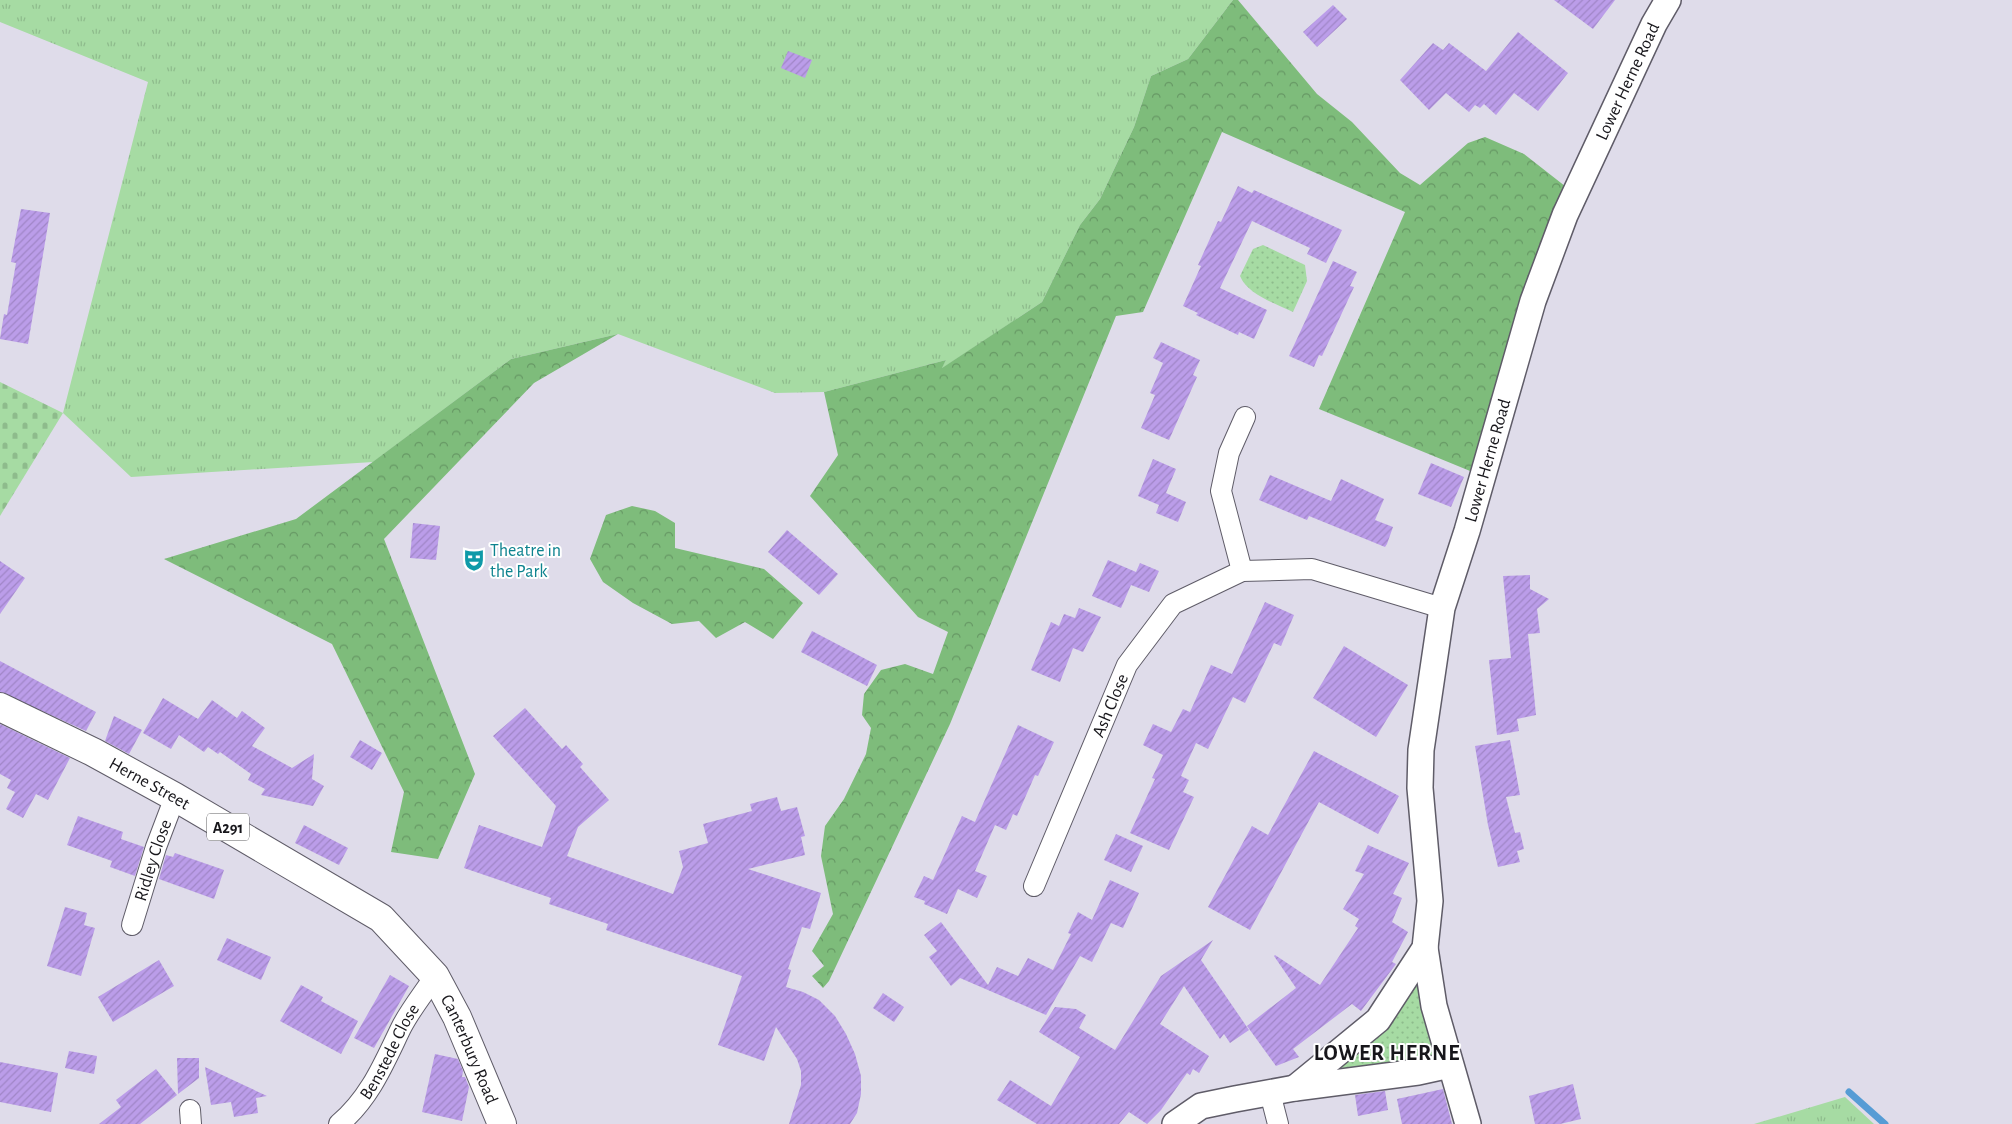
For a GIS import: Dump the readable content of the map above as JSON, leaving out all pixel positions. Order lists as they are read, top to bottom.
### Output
{
  "streets": {
    "main road": ["Herne Street", "A291", "Canterbury Road"],
    "street": [
      "Lower Herne Road",
      "Ash Close",
      "Ridley Close",
      "Benstede Close"
    ]
  },
  "crossings": [
    ["Lower Herne Road", "Ash Close"],
    ["Herne Street", "Ridley Close"],
    ["Herne Street", "Canterbury Road"],
    ["Herne Street", "Benstede Close"],
    ["Canterbury Road", "Benstede Close"]
  ],
  "districts": ["LOWER HERNE"],
  "places": {
    "theatre": ["Theatre in the Park"]
  }
}
